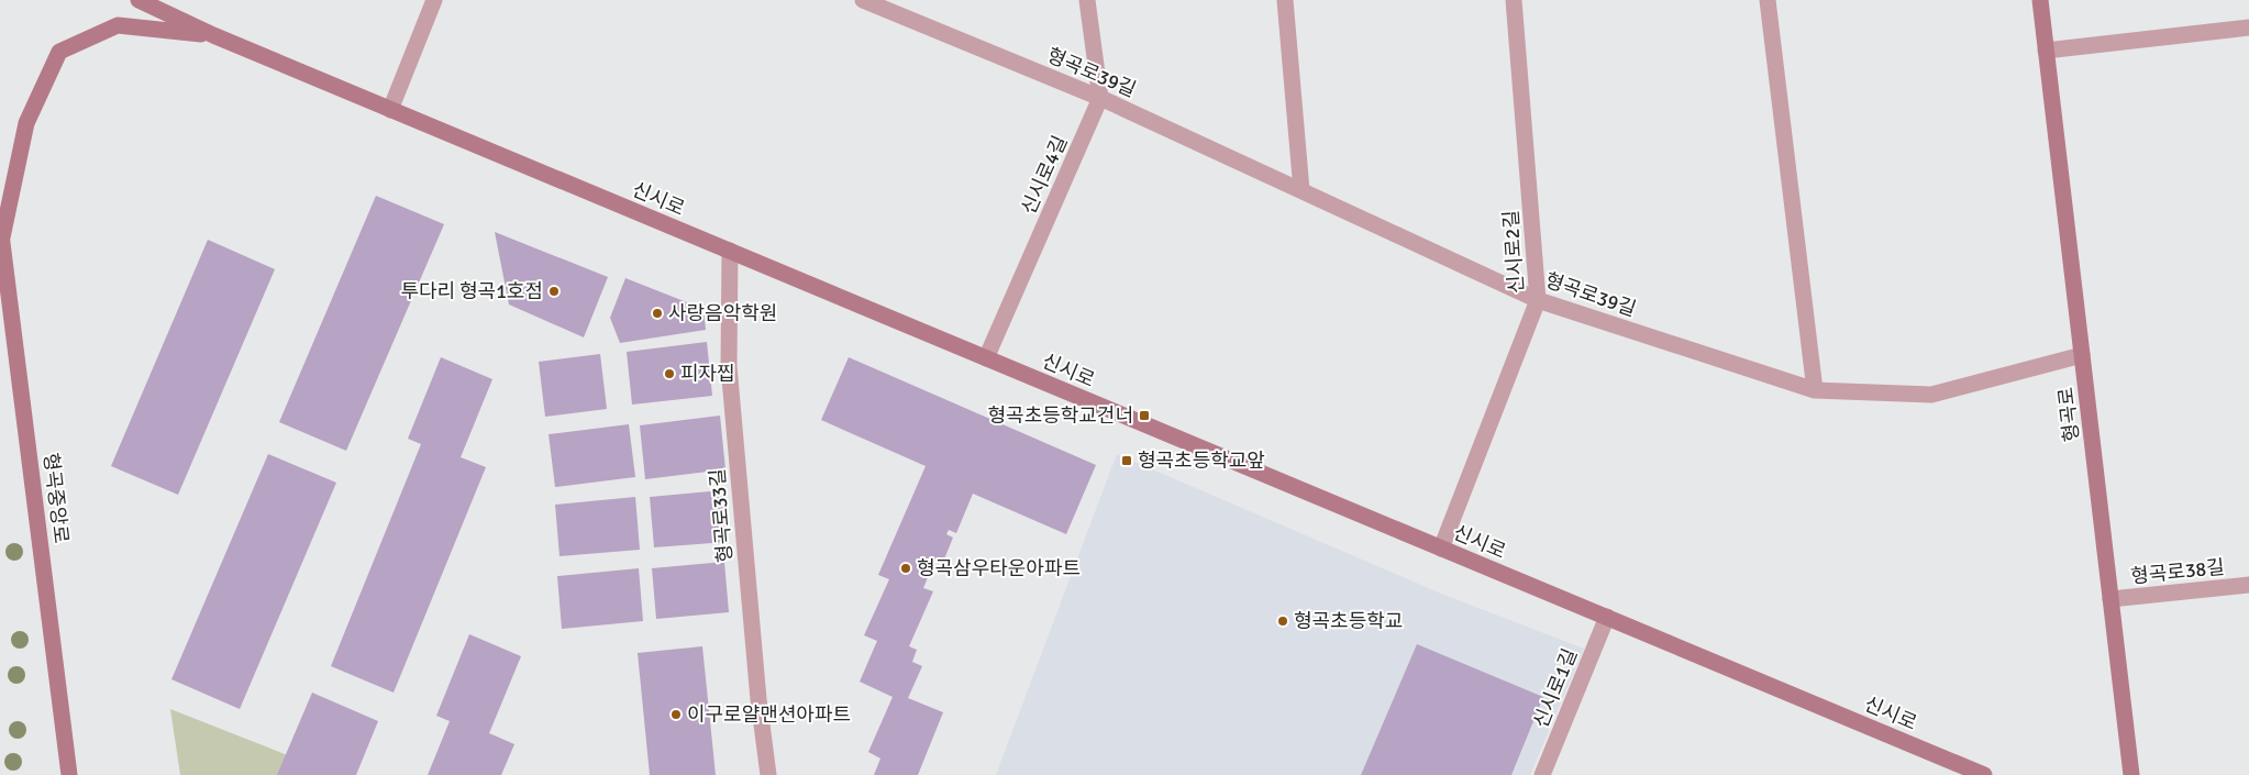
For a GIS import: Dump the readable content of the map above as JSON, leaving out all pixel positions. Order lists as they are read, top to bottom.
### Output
{
  "streets": {
    "street": [
      "형곡로39길",
      "신시로4길",
      "신시로",
      "신시로2길",
      "형곡로",
      "형곡중앙로",
      "형곡로33길",
      "형곡로38길",
      "신시로1길"
    ]
  },
  "crossings": [
    ["형곡로39길", "신시로4길"],
    ["형곡로39길", "신시로2길"],
    ["형곡로39길", "형곡로"],
    ["신시로4길", "신시로"],
    ["신시로", "신시로2길"],
    ["신시로", "형곡중앙로"],
    ["신시로", "형곡로33길"],
    ["신시로", "신시로1길"],
    ["형곡로", "형곡로38길"]
  ],
  "places": {
    "other": [
      "투다리 형곡1호점",
      "사랑음악학원",
      "피자찝",
      "형곡삼우타운아파트",
      "형곡초등학교",
      "이구로얄맨션아파트"
    ],
    "transit": ["형곡초등학교건너", "형곡초등학교앞"]
  }
}
